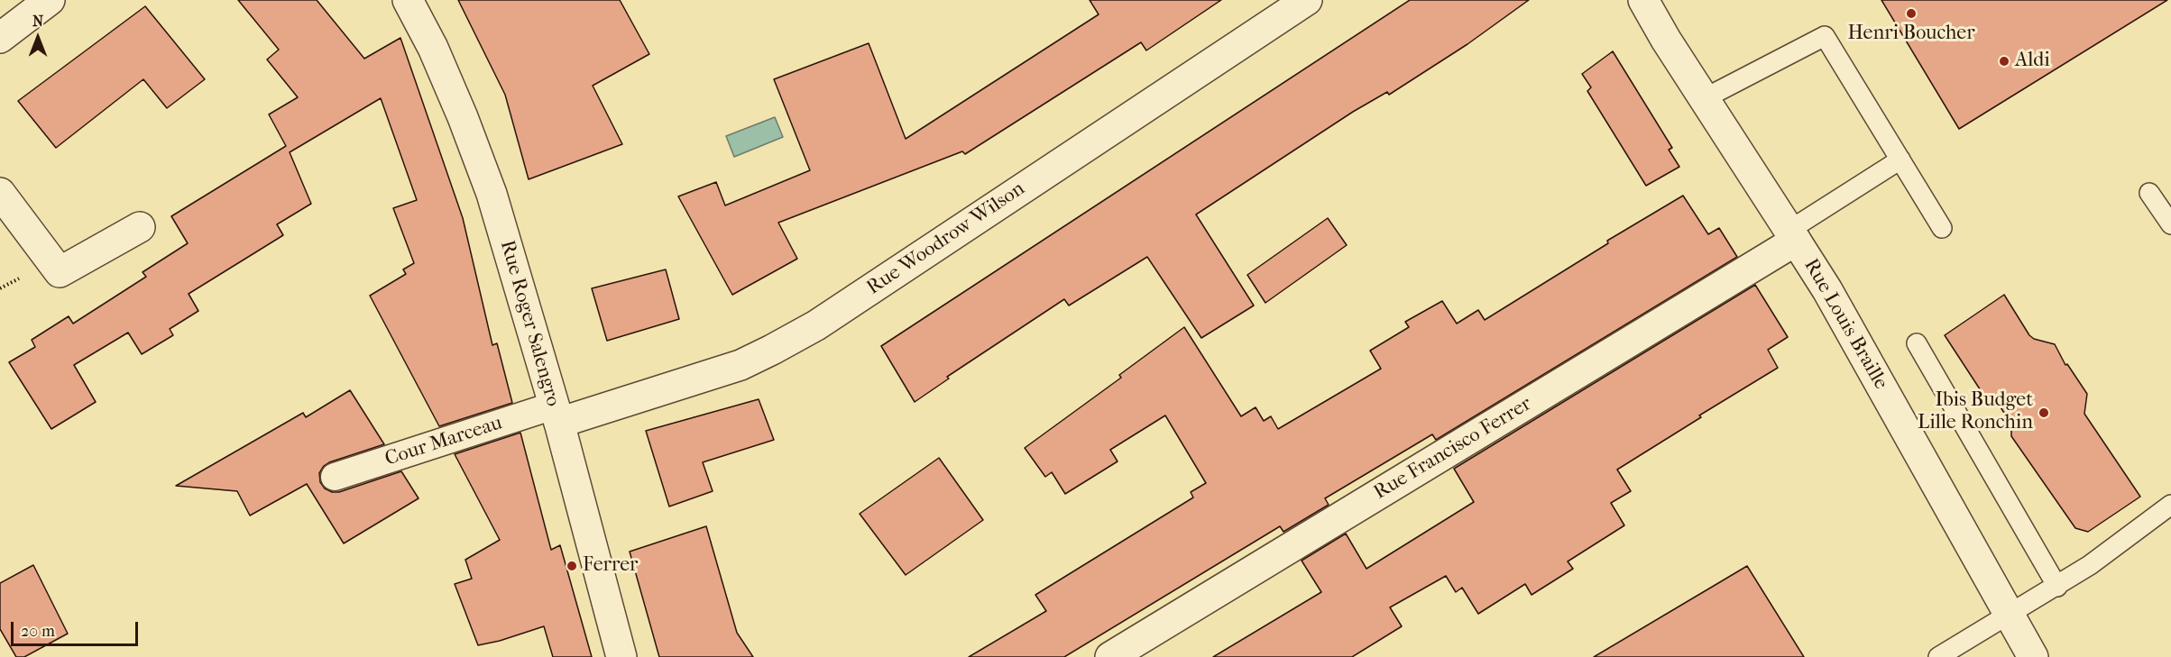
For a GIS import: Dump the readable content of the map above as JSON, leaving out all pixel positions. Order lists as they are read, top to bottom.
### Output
{
  "streets": {
    "street": [
      "Rue Woodrow Wilson",
      "Rue Roger Salengro",
      "Rue Louis Braille",
      "Cour Marceau",
      "Rue Francisco Ferrer"
    ]
  },
  "crossings": [
    ["Rue Woodrow Wilson", "Rue Roger Salengro"],
    ["Rue Woodrow Wilson", "Cour Marceau"],
    ["Rue Roger Salengro", "Cour Marceau"],
    ["Rue Louis Braille", "Rue Francisco Ferrer"]
  ],
  "places": [
    "Henri Boucher",
    "Aldi",
    "Ibis Budget Lille Ronchin",
    "Ferrer"
  ],
  "scale_bar": "20 m",
  "north": "top"
}
